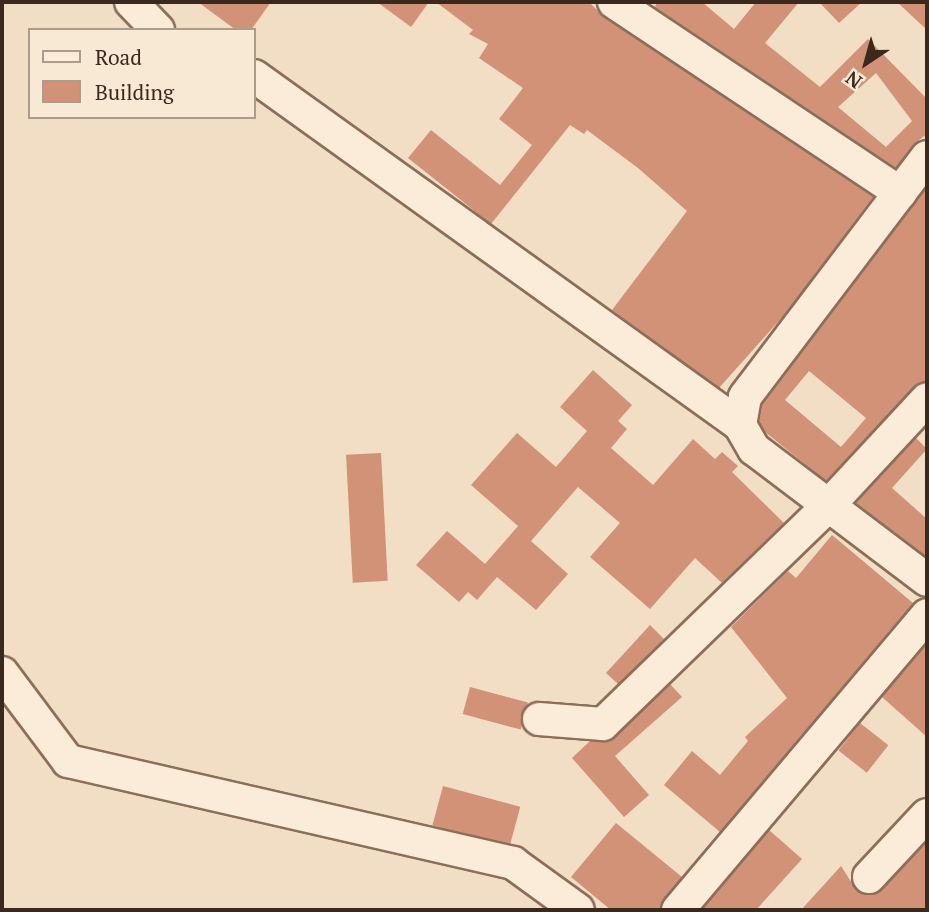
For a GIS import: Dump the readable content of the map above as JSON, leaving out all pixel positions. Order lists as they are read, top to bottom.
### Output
{
  "legend": ["Road", "Building"],
  "north": "bottom left"
}
